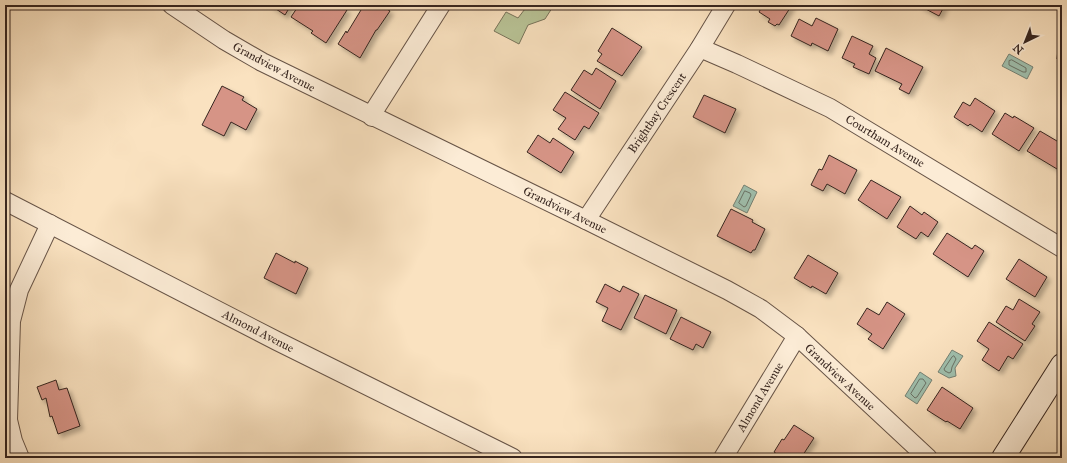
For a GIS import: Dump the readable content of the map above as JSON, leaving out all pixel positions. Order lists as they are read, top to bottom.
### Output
{
  "streets": {
    "street": [
      "Grandview Avenue",
      "Brightbay Crescent",
      "Courtham Avenue",
      "Almond Avenue"
    ]
  },
  "crossings": [
    ["Grandview Avenue", "Brightbay Crescent"],
    ["Grandview Avenue", "Almond Avenue"],
    ["Brightbay Crescent", "Courtham Avenue"]
  ],
  "north": "bottom left"
}
